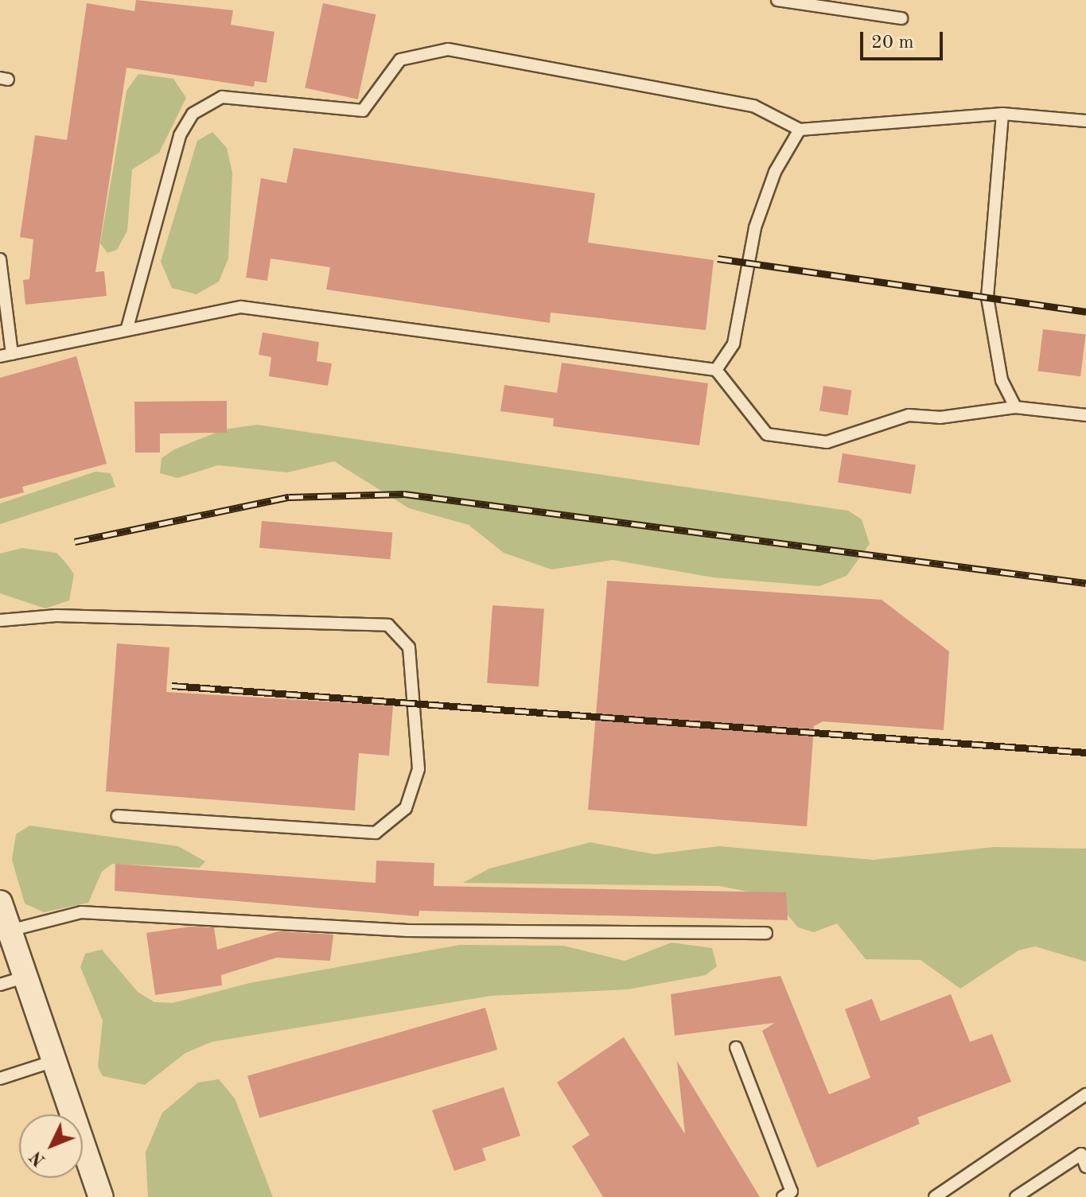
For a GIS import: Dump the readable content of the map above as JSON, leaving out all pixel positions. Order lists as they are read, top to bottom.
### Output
{
  "scale_bar": "20 m",
  "north": "bottom left"
}
